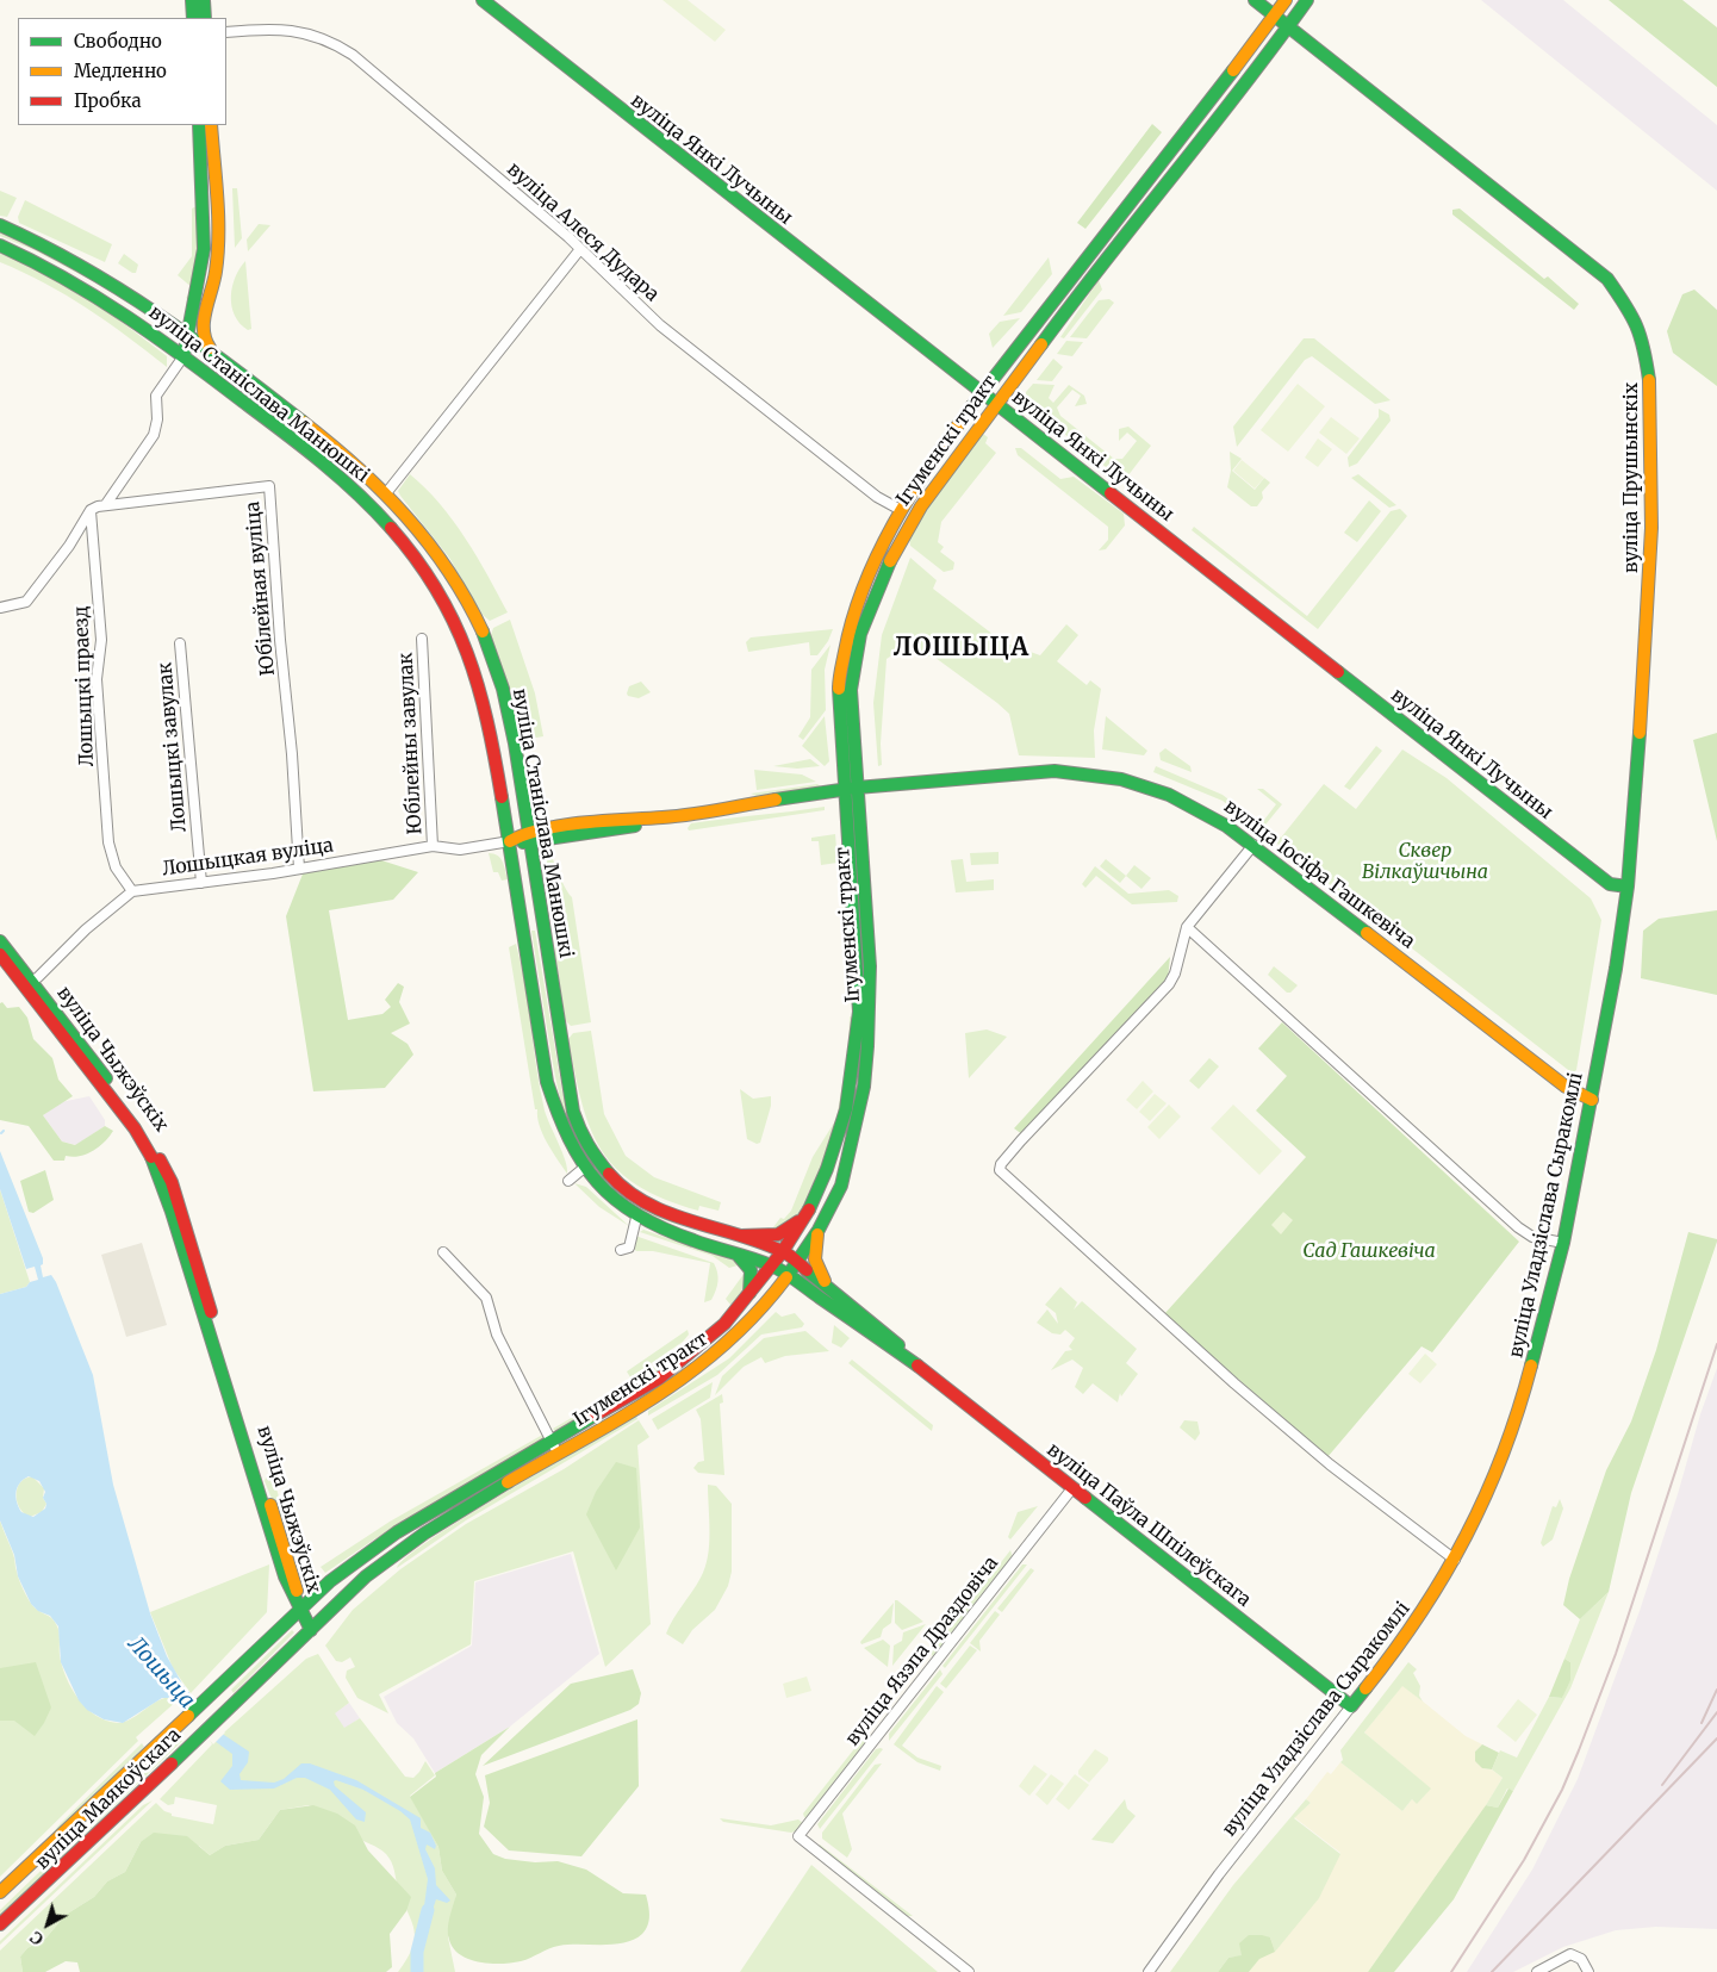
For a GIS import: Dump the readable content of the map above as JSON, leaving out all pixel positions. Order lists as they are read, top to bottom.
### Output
{
  "streets": {
    "main road": [
      "вуліца Янкі Лучыны",
      "вуліца Станіслава Манюшкі",
      "Ігуменскі тракт",
      "вуліца Прушынскіх",
      "вуліца Іосіфа Гашкевіча",
      "вуліца Чыжэўскіх",
      "вуліца Уладзіслава Сыракомлі",
      "вуліца Паўла Шпілеўскага",
      "вуліца Маякоўскага"
    ],
    "street": [
      "вуліца Алеся Дудара",
      "Юбілейная вуліца",
      "Лошыцкі праезд",
      "Юбілейны завулак",
      "Лошыцкі завулак",
      "Лошыцкая вуліца",
      "вуліца Язэпа Драздовіча"
    ]
  },
  "crossings": [
    ["вуліца Янкі Лучыны", "Ігуменскі тракт"],
    ["вуліца Янкі Лучыны", "вуліца Прушынскіх"],
    ["вуліца Янкі Лучыны", "вуліца Уладзіслава Сыракомлі"],
    ["вуліца Алеся Дудара", "Ігуменскі тракт"],
    ["вуліца Станіслава Манюшкі", "Ігуменскі тракт"],
    ["вуліца Станіслава Манюшкі", "Лошыцкая вуліца"],
    ["вуліца Станіслава Манюшкі", "вуліца Іосіфа Гашкевіча"],
    ["вуліца Станіслава Манюшкі", "вуліца Паўла Шпілеўскага"],
    ["Ігуменскі тракт", "вуліца Прушынскіх"],
    ["Ігуменскі тракт", "вуліца Іосіфа Гашкевіча"],
    ["Ігуменскі тракт", "вуліца Чыжэўскіх"],
    ["Ігуменскі тракт", "вуліца Паўла Шпілеўскага"],
    ["Ігуменскі тракт", "вуліца Маякоўскага"],
    ["вуліца Прушынскіх", "вуліца Уладзіслава Сыракомлі"],
    ["Юбілейная вуліца", "Лошыцкі праезд"],
    ["Юбілейная вуліца", "Лошыцкая вуліца"],
    ["Лошыцкі праезд", "Лошыцкая вуліца"],
    ["Юбілейны завулак", "Лошыцкая вуліца"],
    ["Лошыцкі завулак", "Лошыцкая вуліца"],
    ["Лошыцкая вуліца", "вуліца Іосіфа Гашкевіча"],
    ["вуліца Іосіфа Гашкевіча", "вуліца Уладзіслава Сыракомлі"],
    ["вуліца Уладзіслава Сыракомлі", "вуліца Паўла Шпілеўскага"],
    ["вуліца Паўла Шпілеўскага", "вуліца Язэпа Драздовіча"]
  ],
  "districts": ["ЛОШЫЦА"],
  "water": ["Лошыца"],
  "parks": ["Сквер Вілкаўшчына", "Сад Гашкевіча"],
  "legend": ["Свободно", "Медленно", "Пробка"],
  "north": "bottom left"
}
